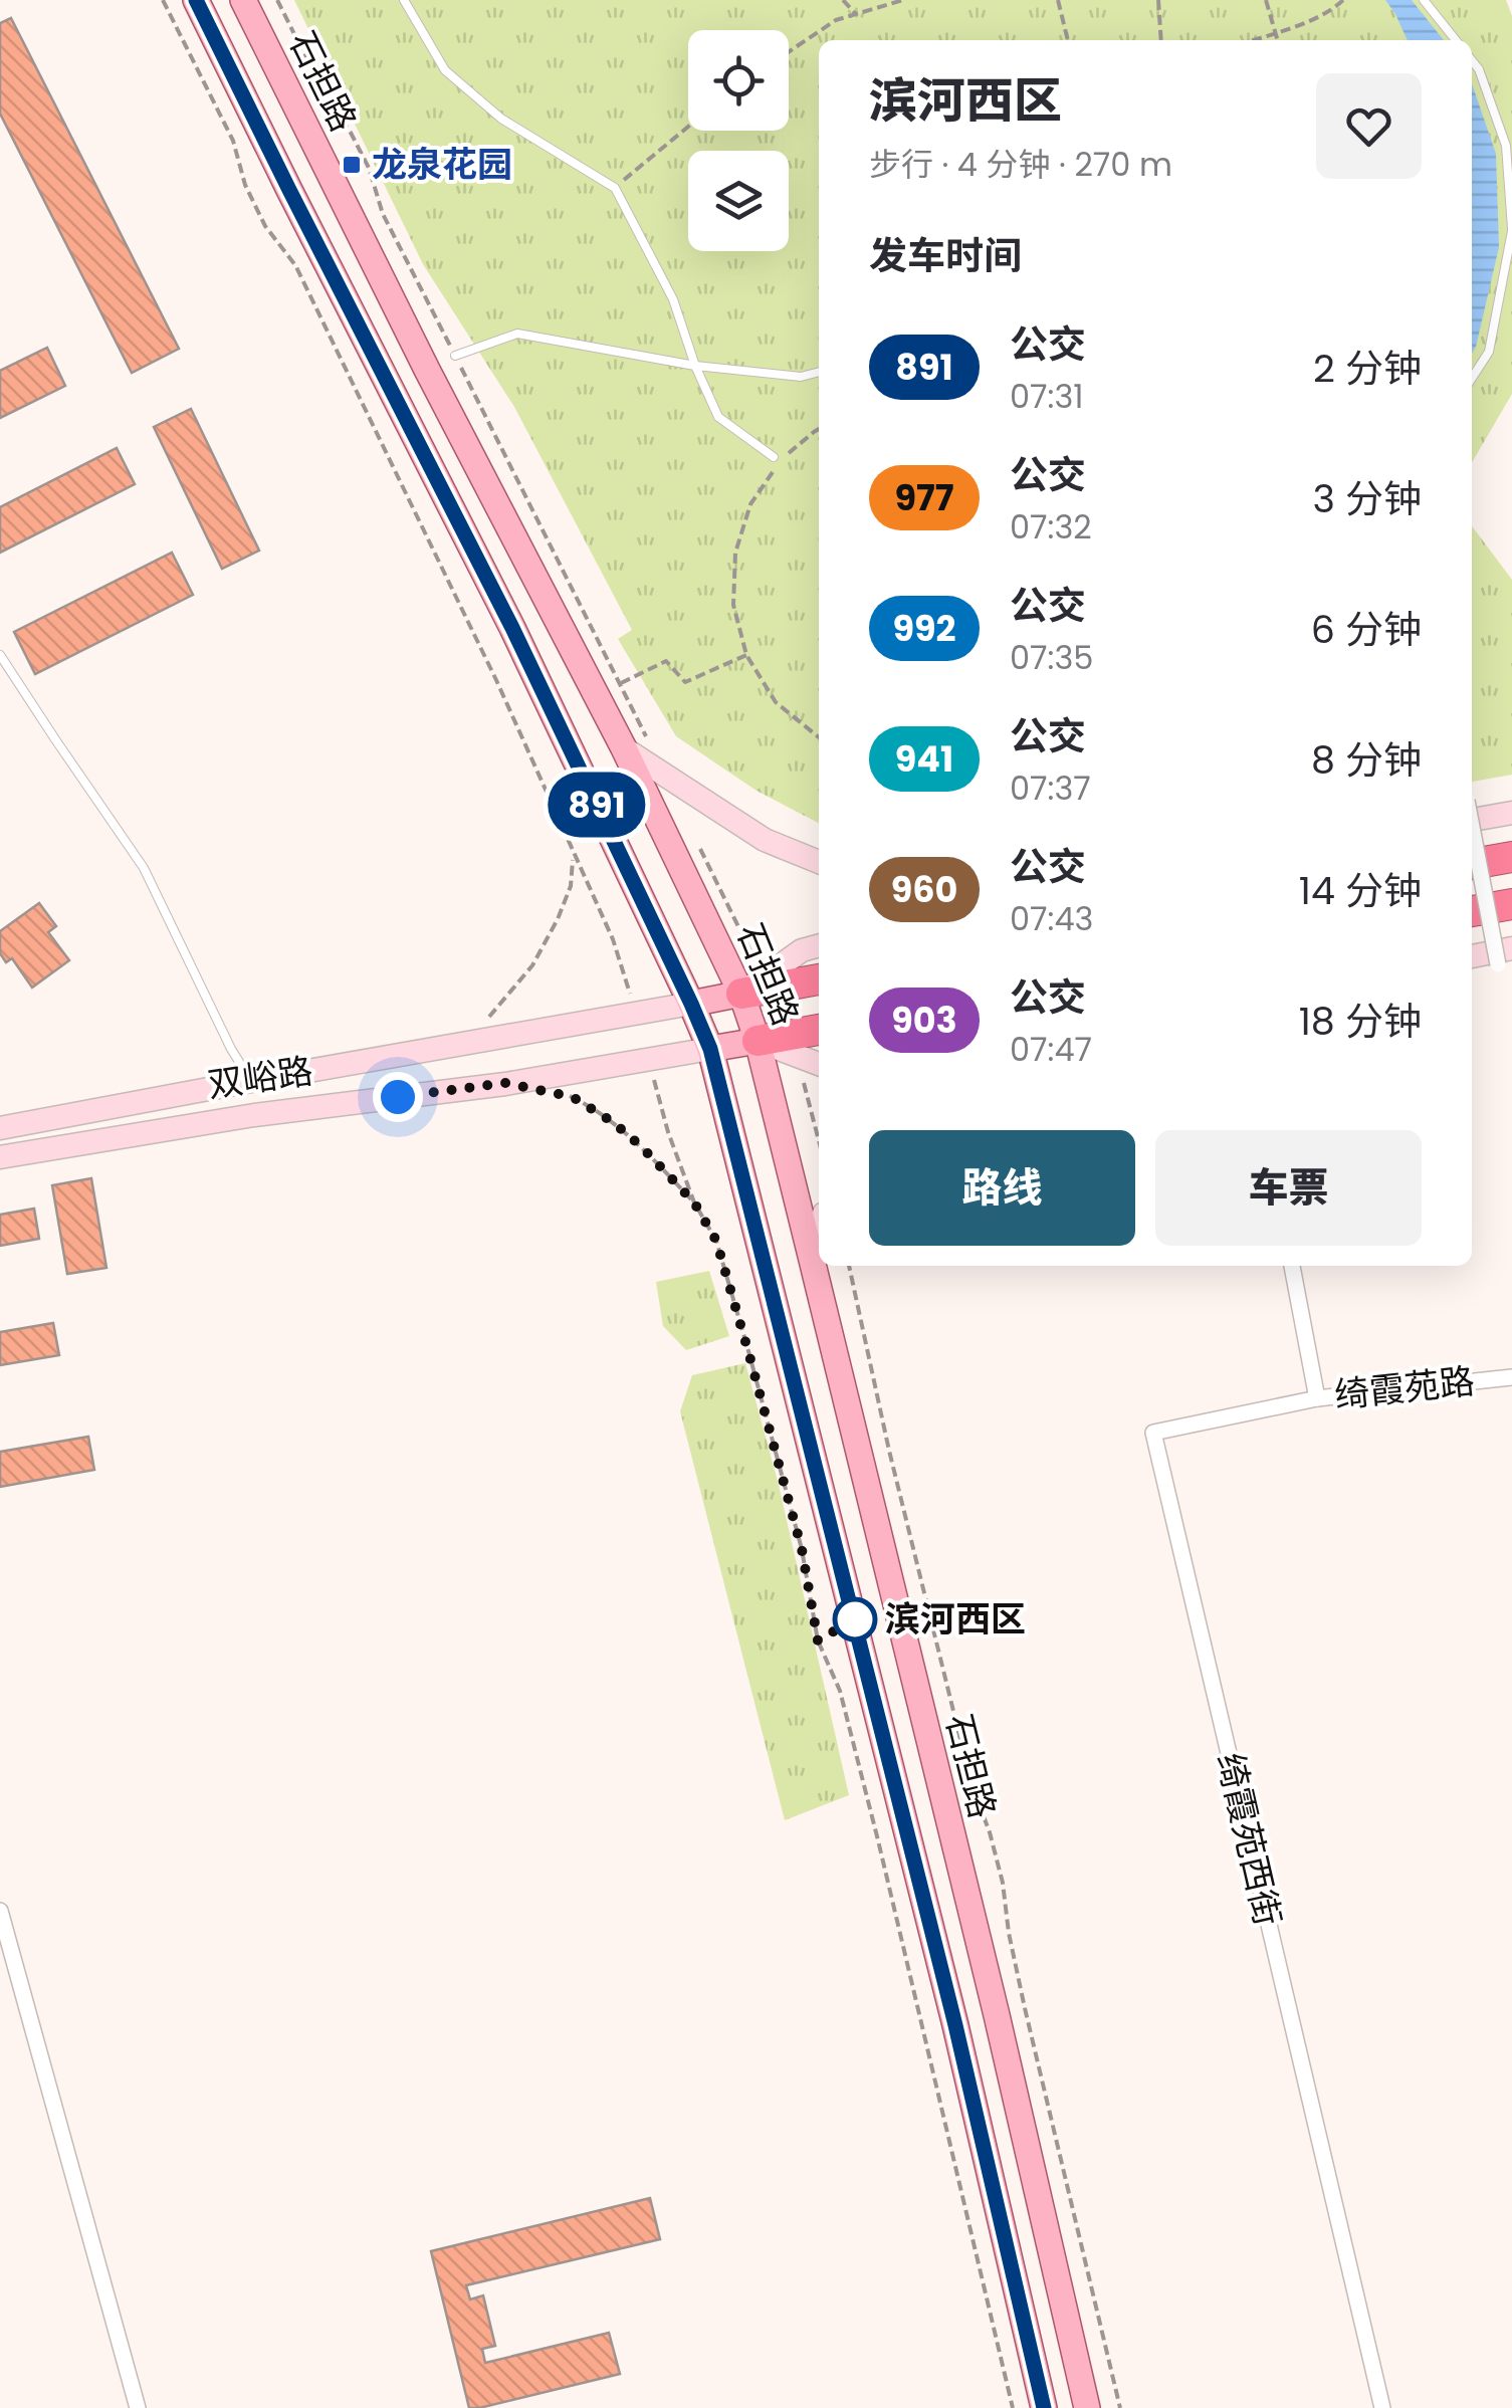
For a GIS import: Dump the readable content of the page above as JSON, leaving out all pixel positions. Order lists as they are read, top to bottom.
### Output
{
  "streets": {
    "main road": ["石担路", "双峪路"],
    "street": ["绮霞苑路", "绮霞苑西街"]
  },
  "crossings": [
    ["绮霞苑路", "绮霞苑西街"]
  ],
  "places": {
    "transit": ["龙泉花园"],
    "other": ["滨河西区"]
  },
  "lines": ["bus line 891"],
  "page": {
    "on_map": "891",
    "heading": [
      ["滨河西区", "步行 · 4 分钟 · 270 m"],
      "发车时间"
    ],
    "list": [
      {
        "mark": "891",
        "name": "公交",
        "note": "07:31",
        "value": "2 分钟"
      },
      {
        "mark": "977",
        "name": "公交",
        "note": "07:32",
        "value": "3 分钟"
      },
      {
        "mark": "992",
        "name": "公交",
        "note": "07:35",
        "value": "6 分钟"
      },
      {
        "mark": "941",
        "name": "公交",
        "note": "07:37",
        "value": "8 分钟"
      },
      {
        "mark": "960",
        "name": "公交",
        "note": "07:43",
        "value": "14 分钟"
      },
      {
        "mark": "903",
        "name": "公交",
        "note": "07:47",
        "value": "18 分钟"
      }
    ],
    "buttons": ["路线", "车票"]
  }
}
